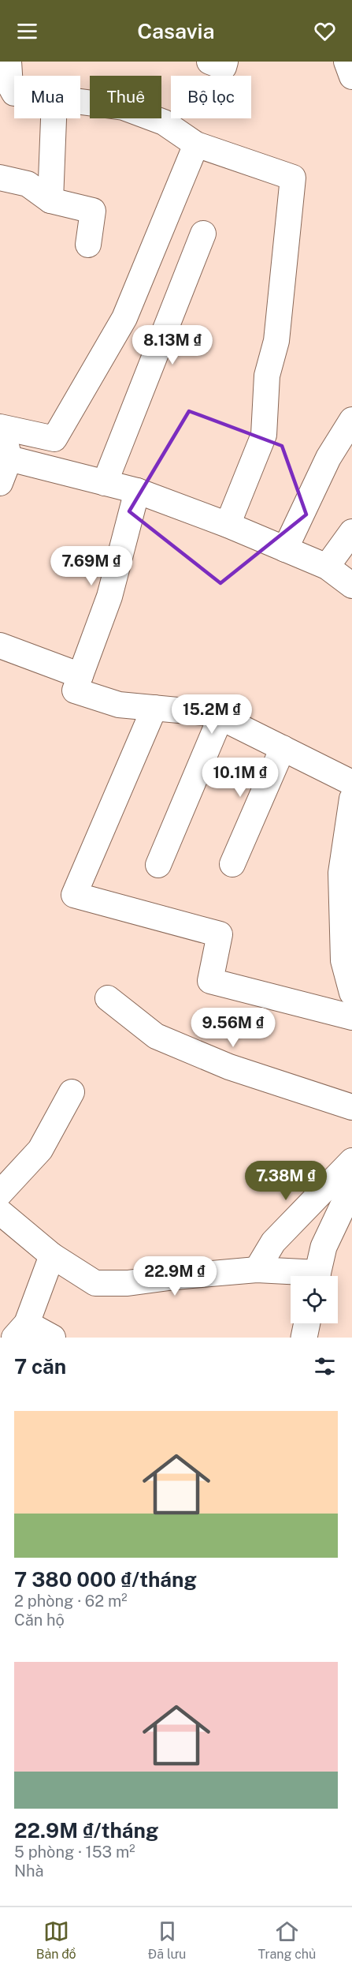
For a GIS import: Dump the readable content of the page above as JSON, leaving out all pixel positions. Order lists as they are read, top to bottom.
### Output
{
  "page": {
    "header": "Casavia",
    "chip": ["Mua", "Thuê", "Bộ lọc"],
    "price": [
      "8.13M ₫",
      "7.69M ₫",
      "15.2M ₫",
      "10.1M ₫",
      "9.56M ₫",
      "7.38M ₫",
      "22.9M ₫"
    ],
    "heading": "7 căn",
    "list": [
      {
        "name": "7 380 000 ₫/tháng",
        "note": "2 phòng · 62 m² · Căn hộ"
      },
      {
        "name": "22.9M ₫/tháng",
        "note": "5 phòng · 153 m² · Nhà"
      }
    ],
    "tabs": ["Bản đồ", "Đã lưu", "Trang chủ"]
  }
}
